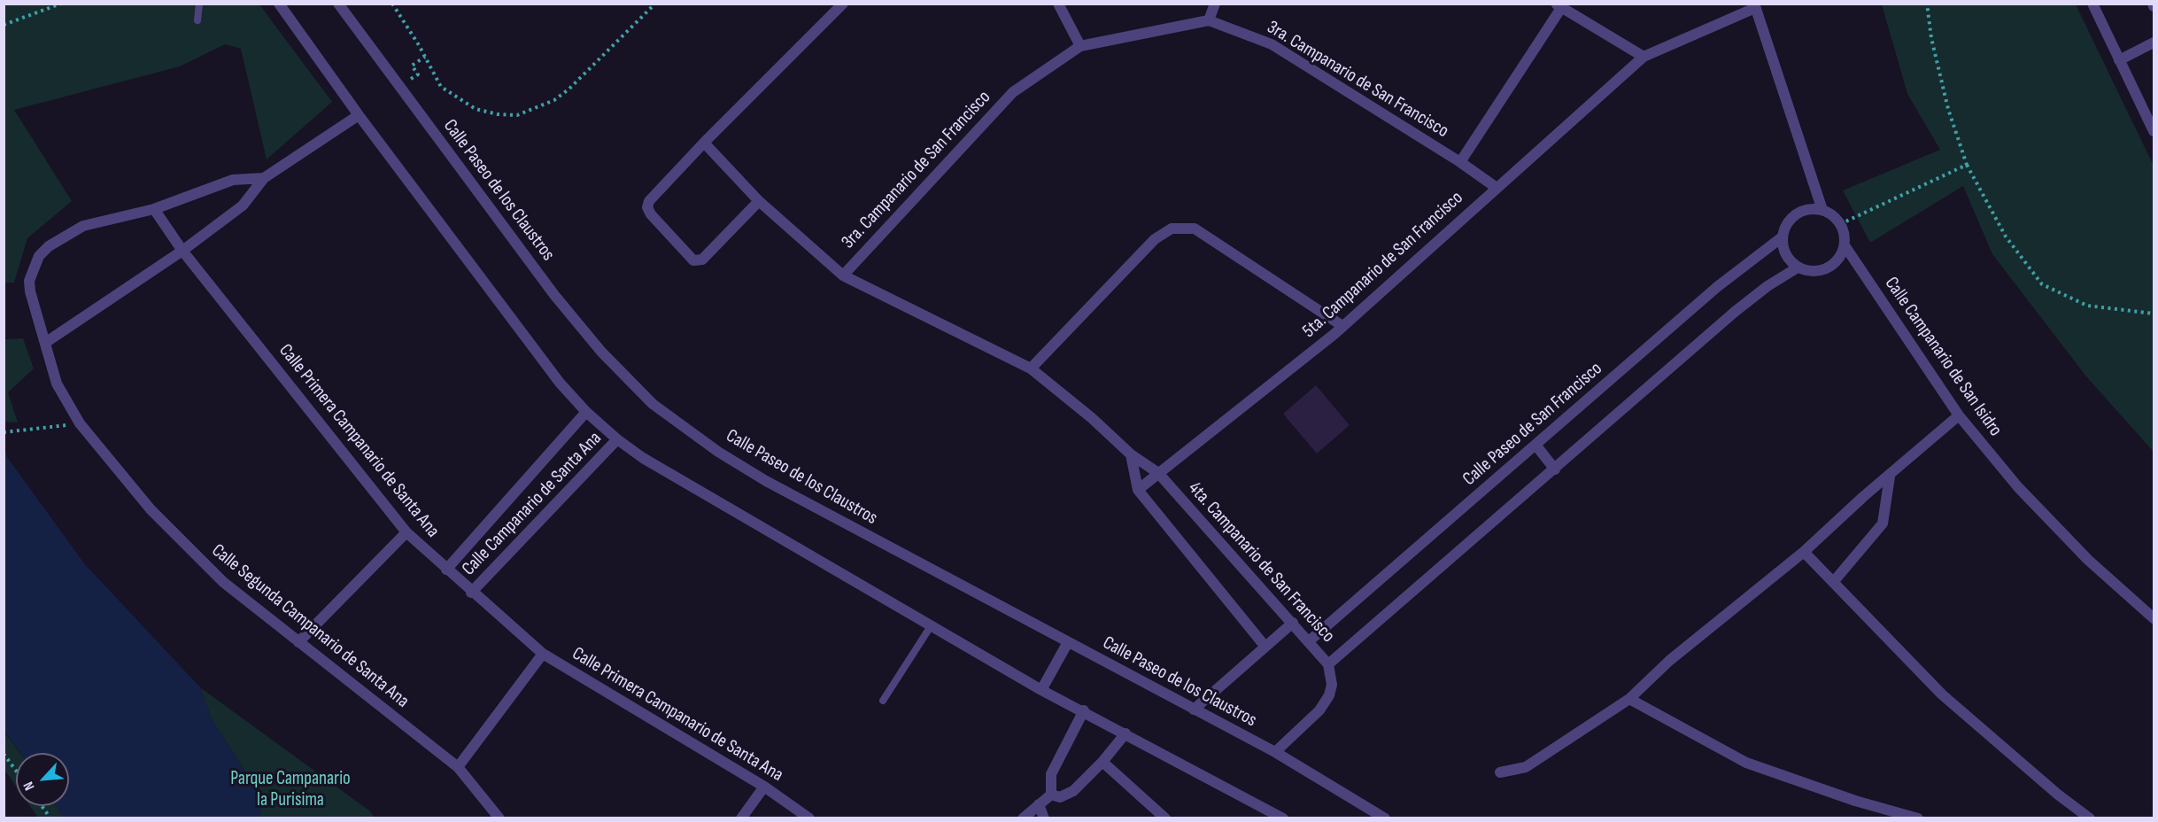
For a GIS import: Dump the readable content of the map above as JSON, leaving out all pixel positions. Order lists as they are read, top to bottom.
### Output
{
  "streets": {
    "street": [
      "3ra. Campanario de San Francisco",
      "Calle Paseo de los Claustros",
      "5ta. Campanario de San Francisco",
      "Calle Campanario de San Isidro",
      "Calle Paseo de San Francisco",
      "Calle Primera Campanario de Santa Ana",
      "Calle Campanario de Santa Ana",
      "4ta. Campanario de San Francisco",
      "Calle Segunda Campanario de Santa Ana"
    ]
  },
  "crossings": [
    ["3ra. Campanario de San Francisco", "5ta. Campanario de San Francisco"],
    ["3ra. Campanario de San Francisco", "4ta. Campanario de San Francisco"],
    ["Calle Paseo de los Claustros", "4ta. Campanario de San Francisco"],
    ["5ta. Campanario de San Francisco", "4ta. Campanario de San Francisco"],
    ["Calle Campanario de San Isidro", "Calle Paseo de San Francisco"],
    ["Calle Paseo de San Francisco", "4ta. Campanario de San Francisco"],
    ["Calle Primera Campanario de Santa Ana", "Calle Campanario de Santa Ana"],
    ["Calle Primera Campanario de Santa Ana", "Calle Segunda Campanario de Santa Ana"]
  ],
  "parks": ["Parque Campanario la Purisima"],
  "north": "bottom left"
}
